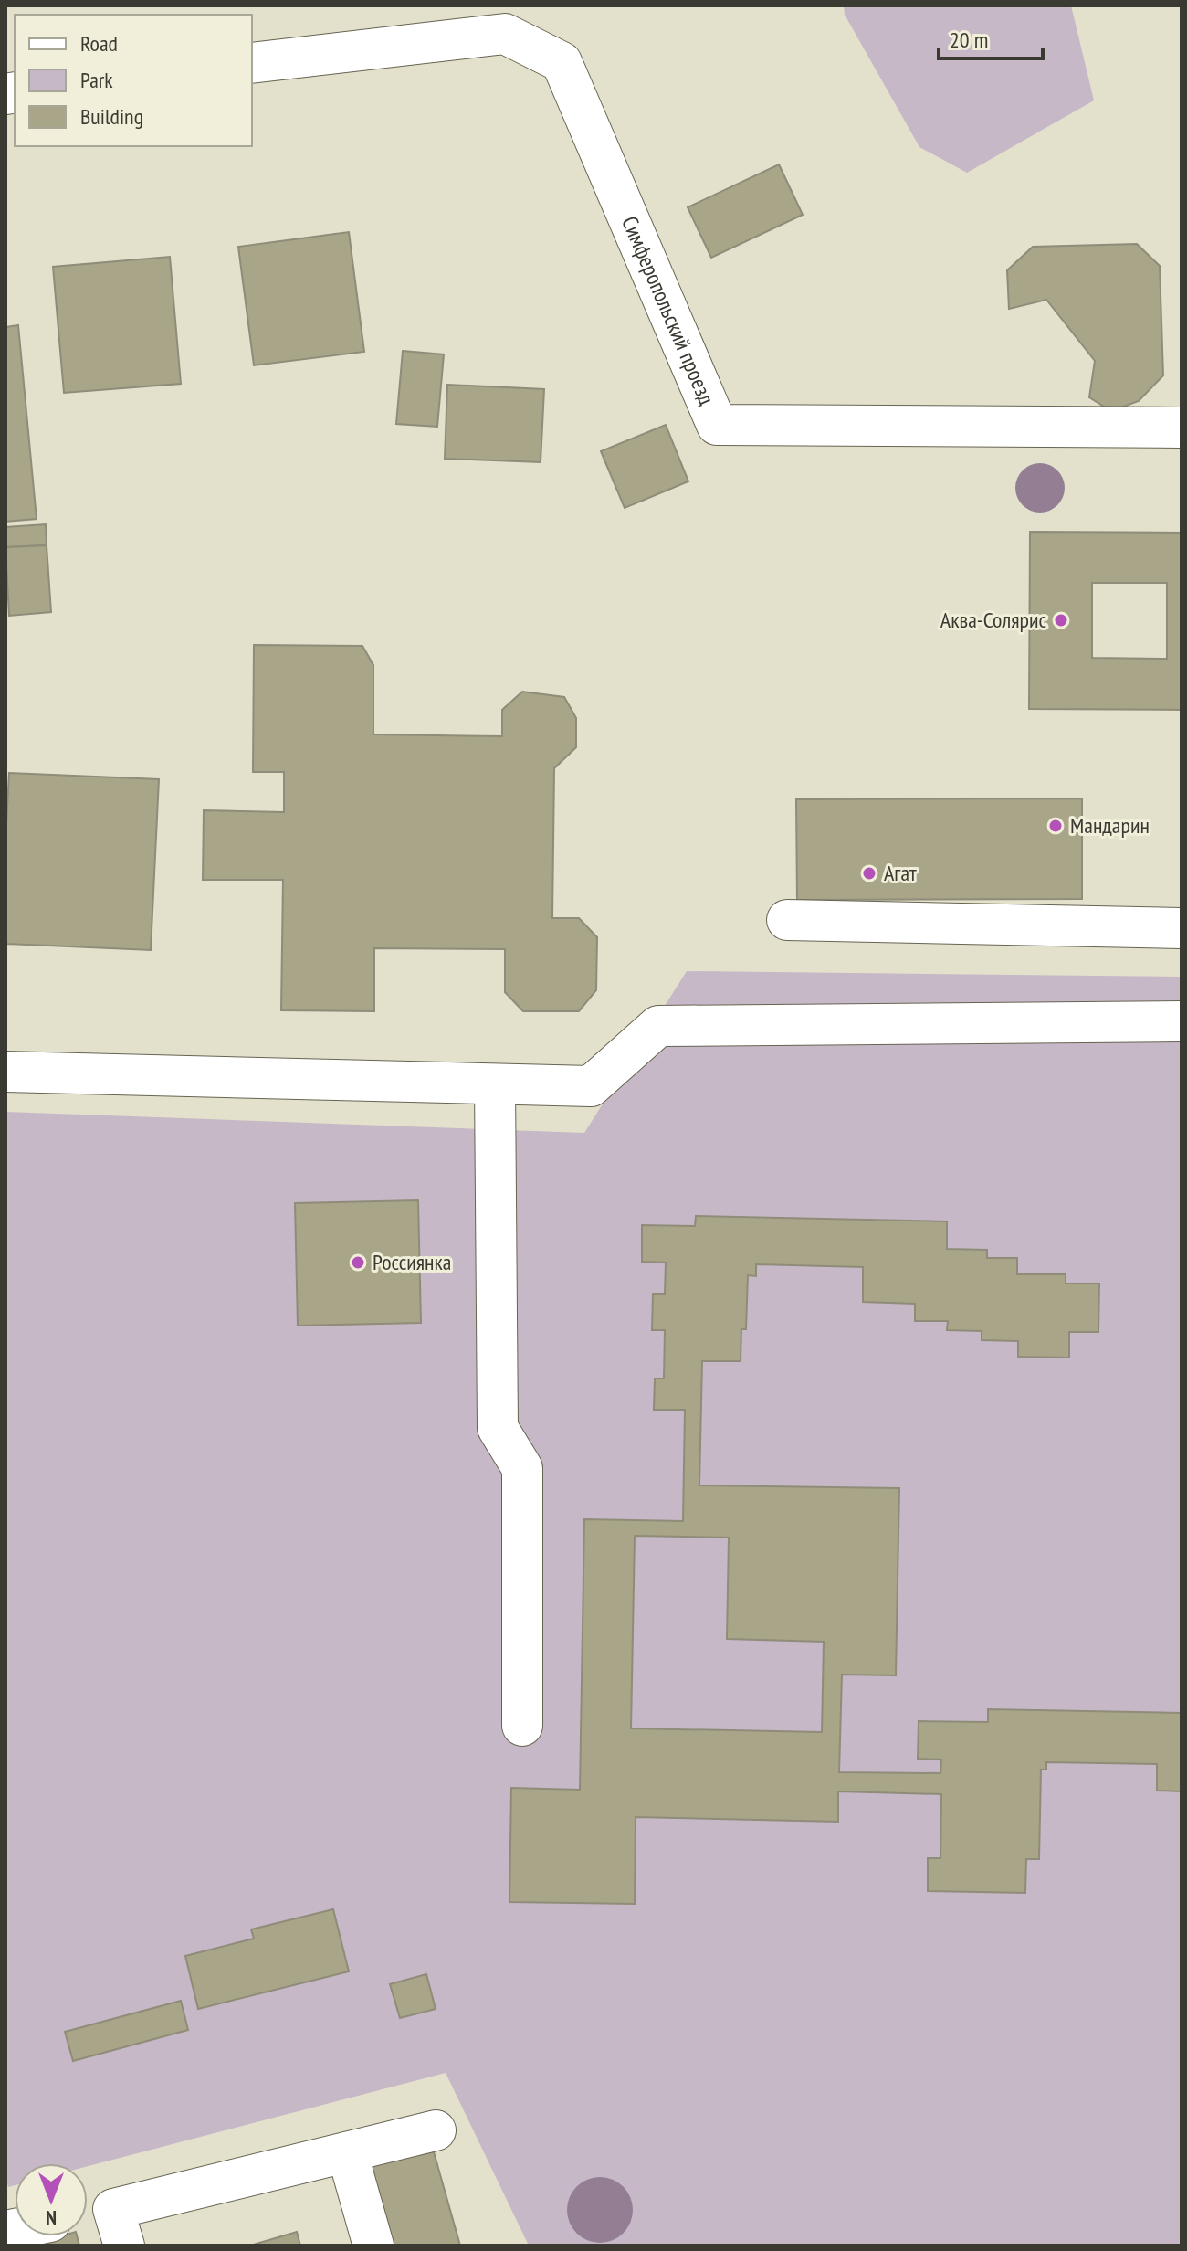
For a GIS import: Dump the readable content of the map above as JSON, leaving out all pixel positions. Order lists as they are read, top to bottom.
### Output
{
  "streets": {
    "lane": ["Симферопольский проезд"]
  },
  "places": [
    "Аква-Солярис",
    "Мандарин",
    "Агат",
    "Россиянка"
  ],
  "legend": ["Road", "Park", "Building"],
  "scale_bar": "20 m",
  "north": "bottom"
}
